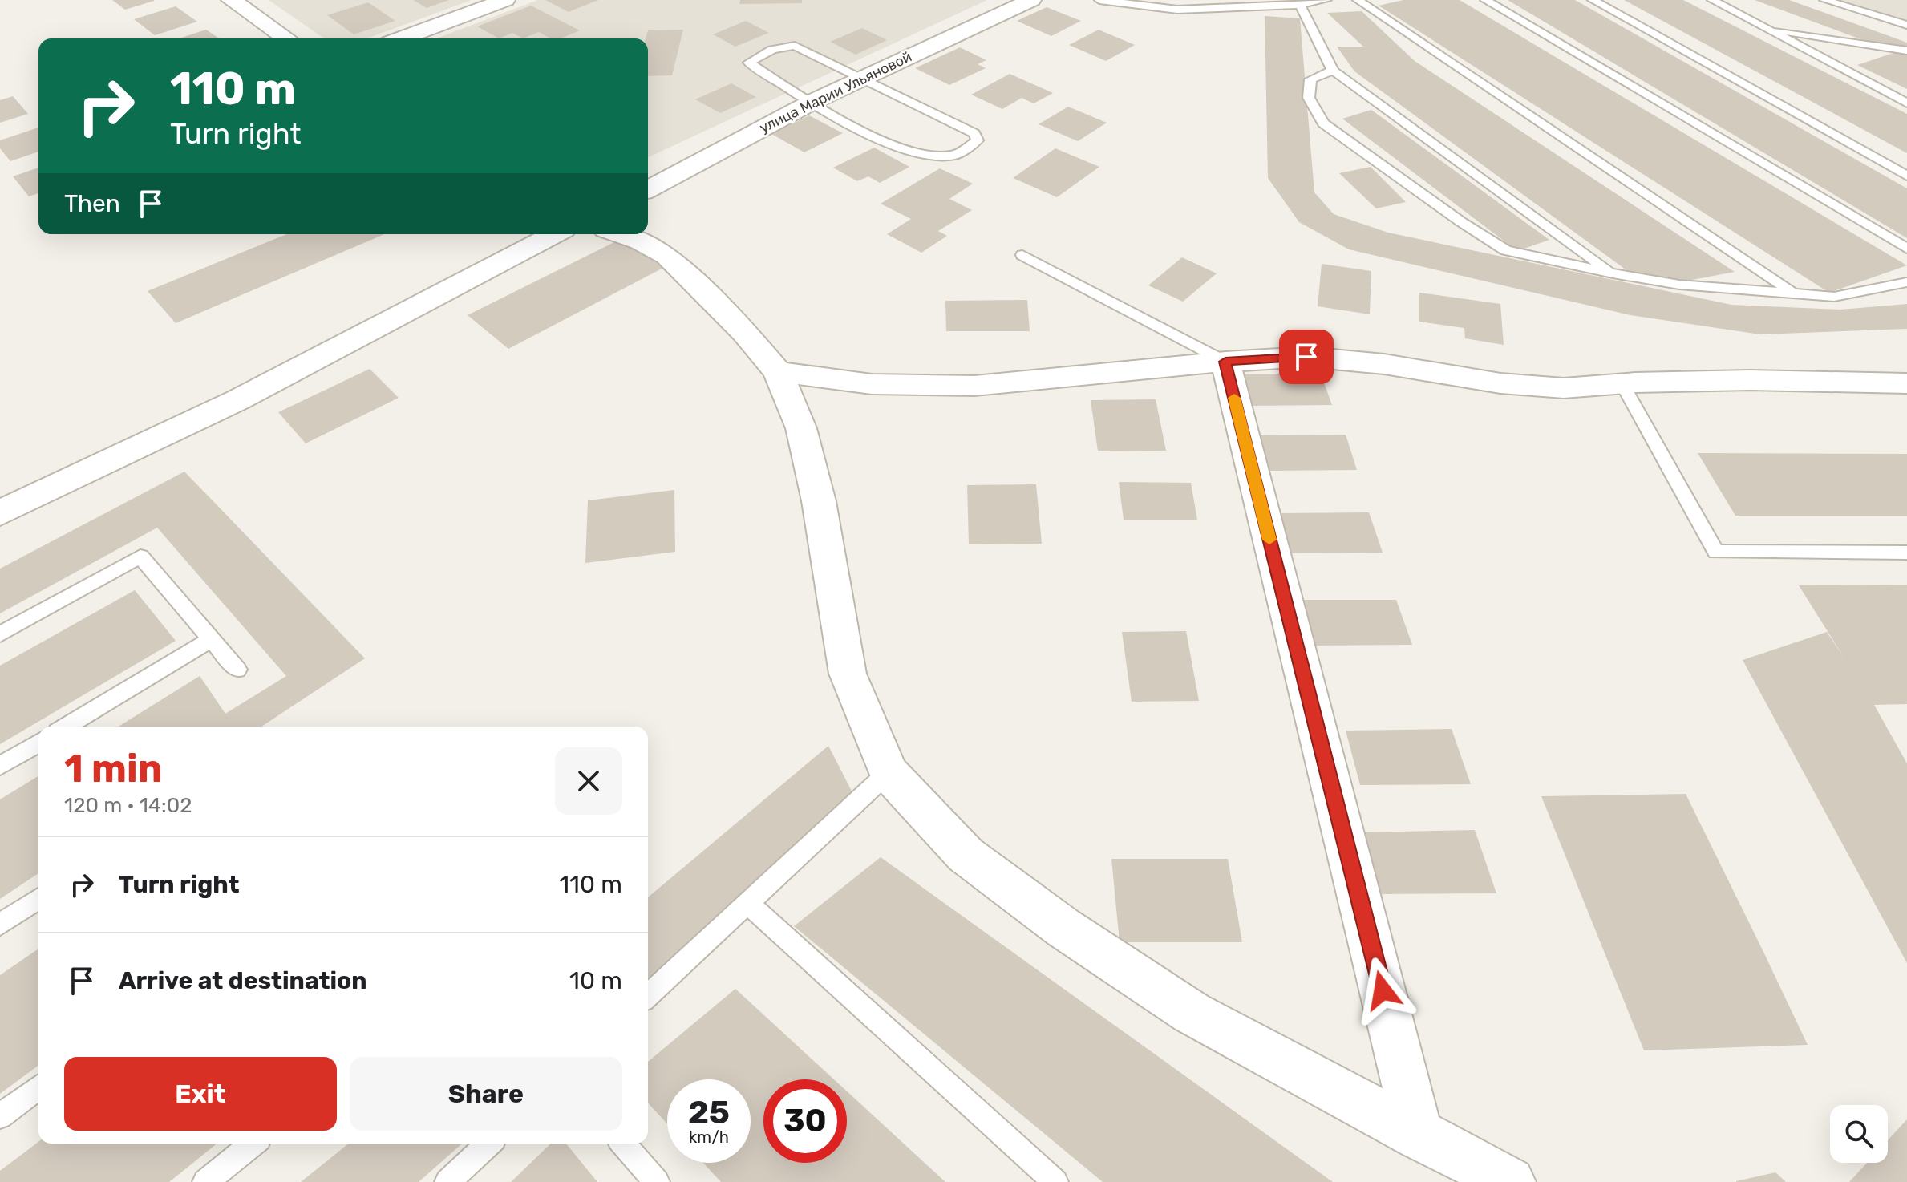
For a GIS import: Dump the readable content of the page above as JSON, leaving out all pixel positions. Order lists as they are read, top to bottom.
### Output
{
  "streets": {
    "street": ["улица Марии Ульяновой"]
  },
  "page": {
    "turn": ["110 m", "Turn right"],
    "then": "Then",
    "heading": ["1 min", "120 m · 14:02"],
    "list": [
      {
        "name": "Turn right",
        "value": "110 m"
      },
      {
        "name": "Arrive at destination",
        "value": "10 m"
      }
    ],
    "buttons": ["Exit", "Share"],
    "speed": "25 km/h",
    "limit": "30"
  }
}
